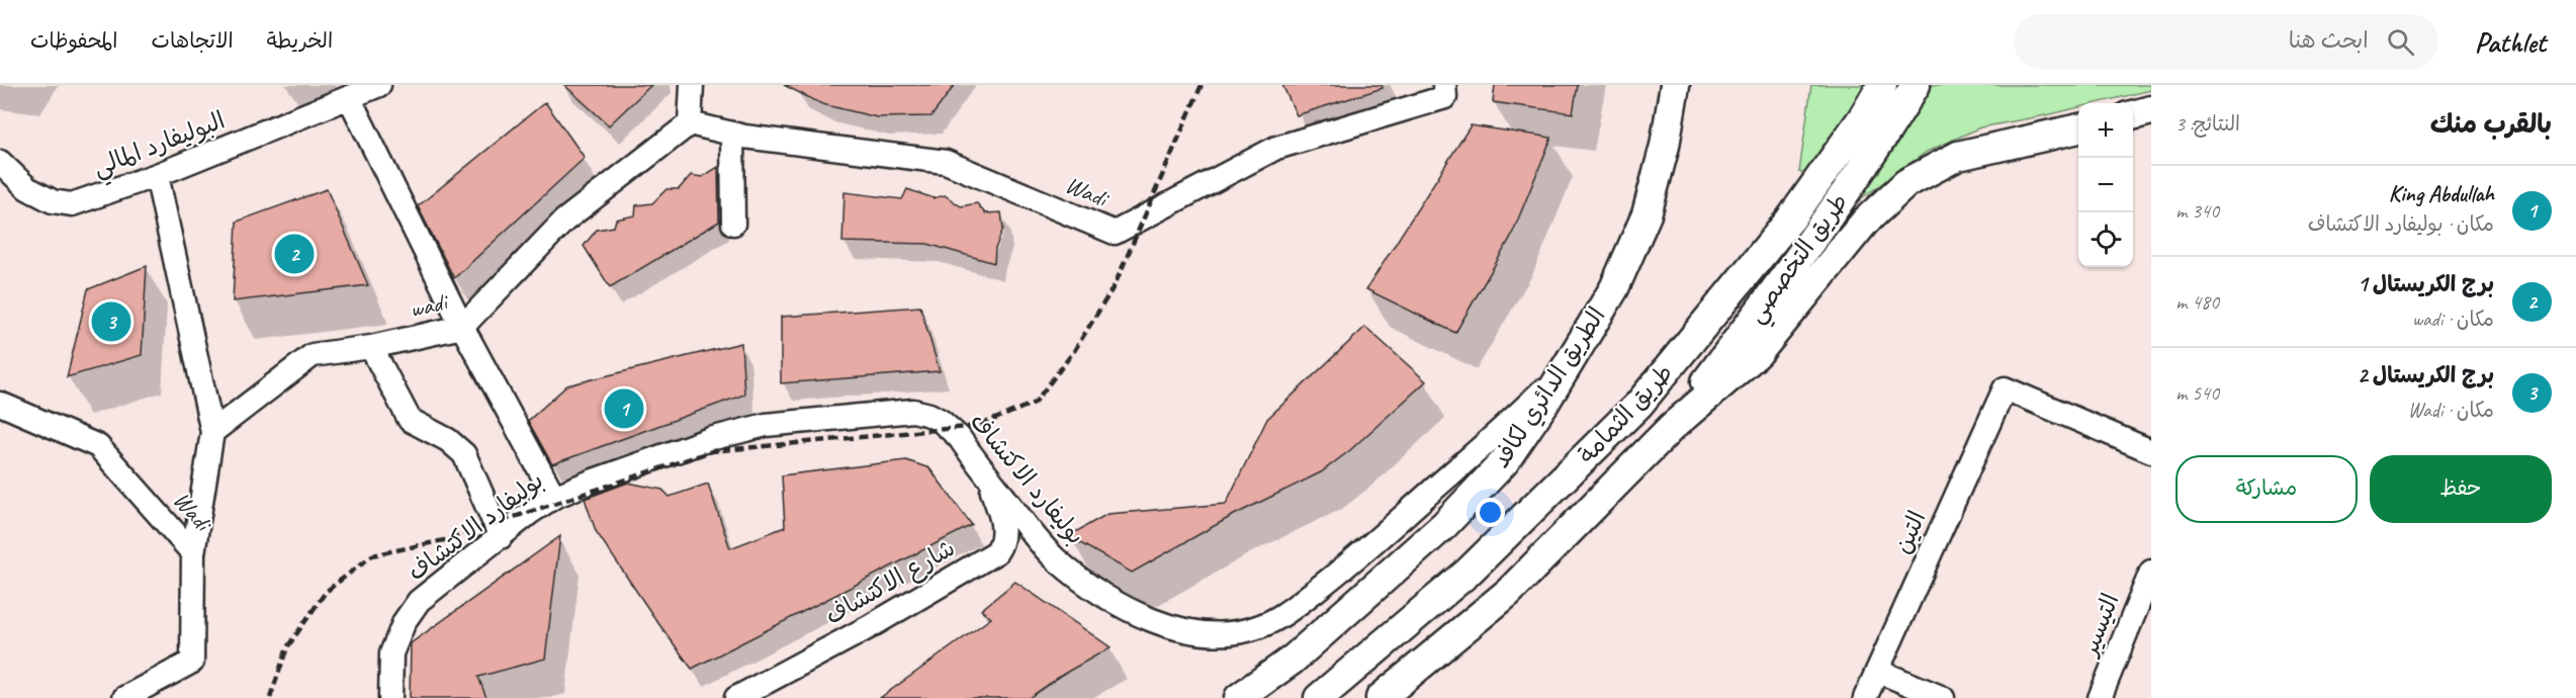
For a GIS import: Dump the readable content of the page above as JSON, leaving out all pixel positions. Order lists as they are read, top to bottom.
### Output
{
  "streets": {
    "main road": ["طريق التخصصي", "الطريق الدائري لكافد", "طريق الثمامة"],
    "street": [
      "البوليفارد المالي",
      "Wadi",
      "wadi",
      "بوليفارد الاكتشاف",
      "التين",
      "شارع الاكتشاف",
      "التيسير"
    ]
  },
  "crossings": [
    ["Wadi", "wadi"],
    ["طريق التخصصي", "طريق الثمامة"],
    ["الطريق الدائري لكافد", "بوليفارد الاكتشاف"],
    ["بوليفارد الاكتشاف", "شارع الاكتشاف"]
  ],
  "page": {
    "header": "Pathlet",
    "search": "ابحث هنا",
    "nav": ["الخريطة", "الاتجاهات", "المحفوظات"],
    "heading": ["بالقرب منك", "النتائج: 3"],
    "map_buttons": ["+", "−"],
    "list": [
      {
        "mark": "1",
        "name": "King Abdullah",
        "note": "مكان · بوليفارد الاكتشاف",
        "value": "340 m"
      },
      {
        "mark": "2",
        "name": "برج الكريستال 1",
        "note": "مكان · wadi",
        "value": "480 m"
      },
      {
        "mark": "3",
        "name": "برج الكريستال 2",
        "note": "مكان · Wadi",
        "value": "540 m"
      }
    ],
    "pins": ["2", "3", "1"],
    "buttons": ["حفظ", "مشاركة"]
  }
}
